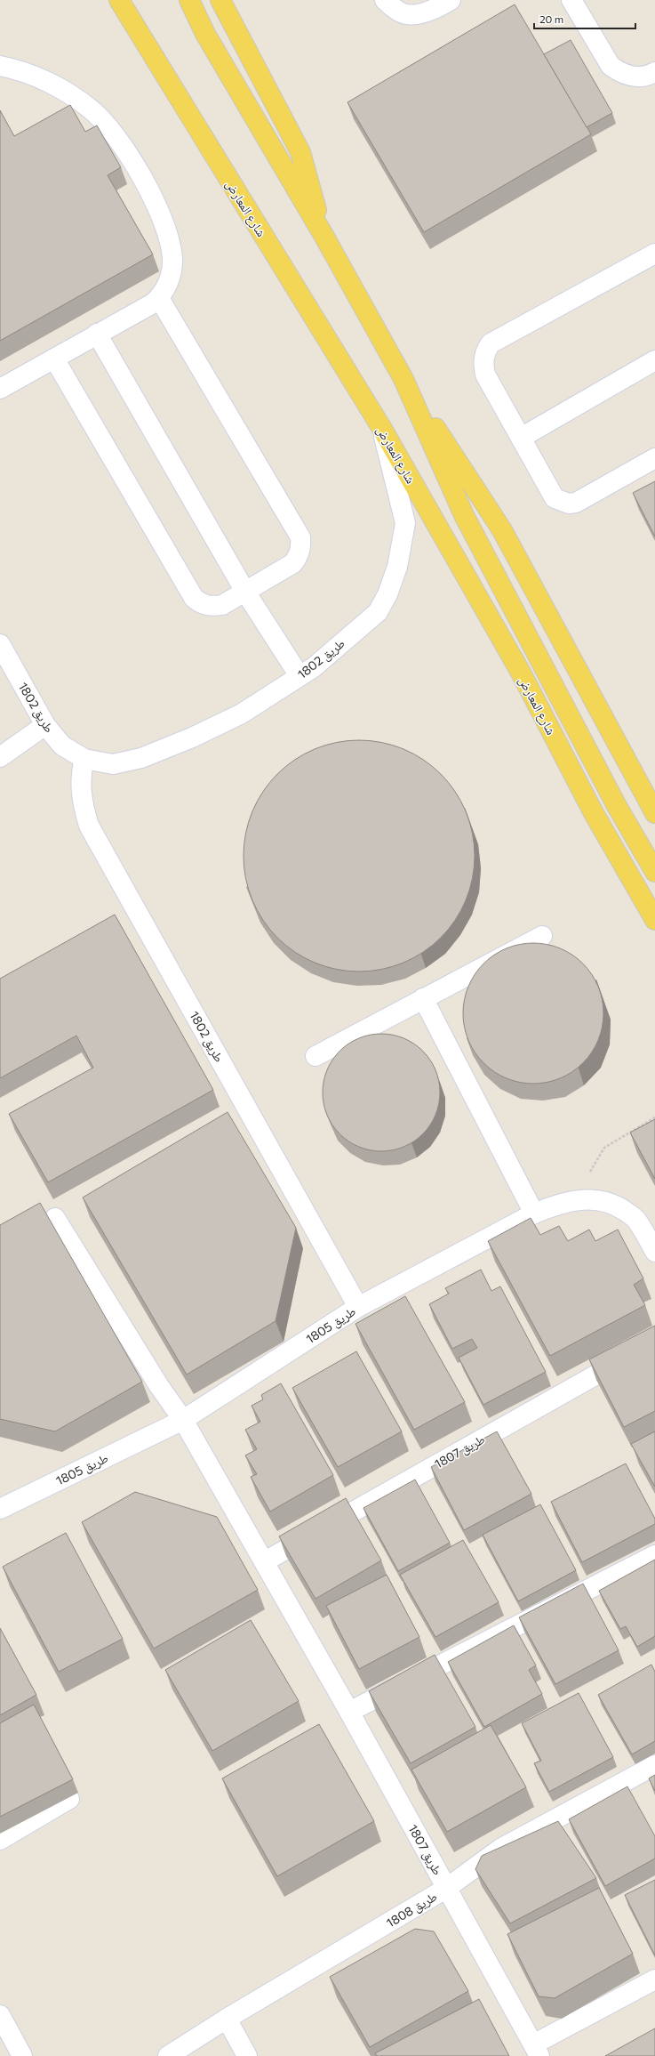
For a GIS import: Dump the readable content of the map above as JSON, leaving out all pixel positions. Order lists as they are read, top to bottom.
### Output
{
  "streets": {
    "main road": ["شارع المعارض"],
    "street": [
      "طريق 1802",
      "طريق 1805",
      "طريق 1807",
      "طريق 1808"
    ]
  },
  "crossings": [
    ["شارع المعارض", "طريق 1802"],
    ["طريق 1802", "طريق 1805"],
    ["طريق 1805", "طريق 1807"],
    ["طريق 1807", "طريق 1808"]
  ],
  "scale_bar": "20 m"
}
